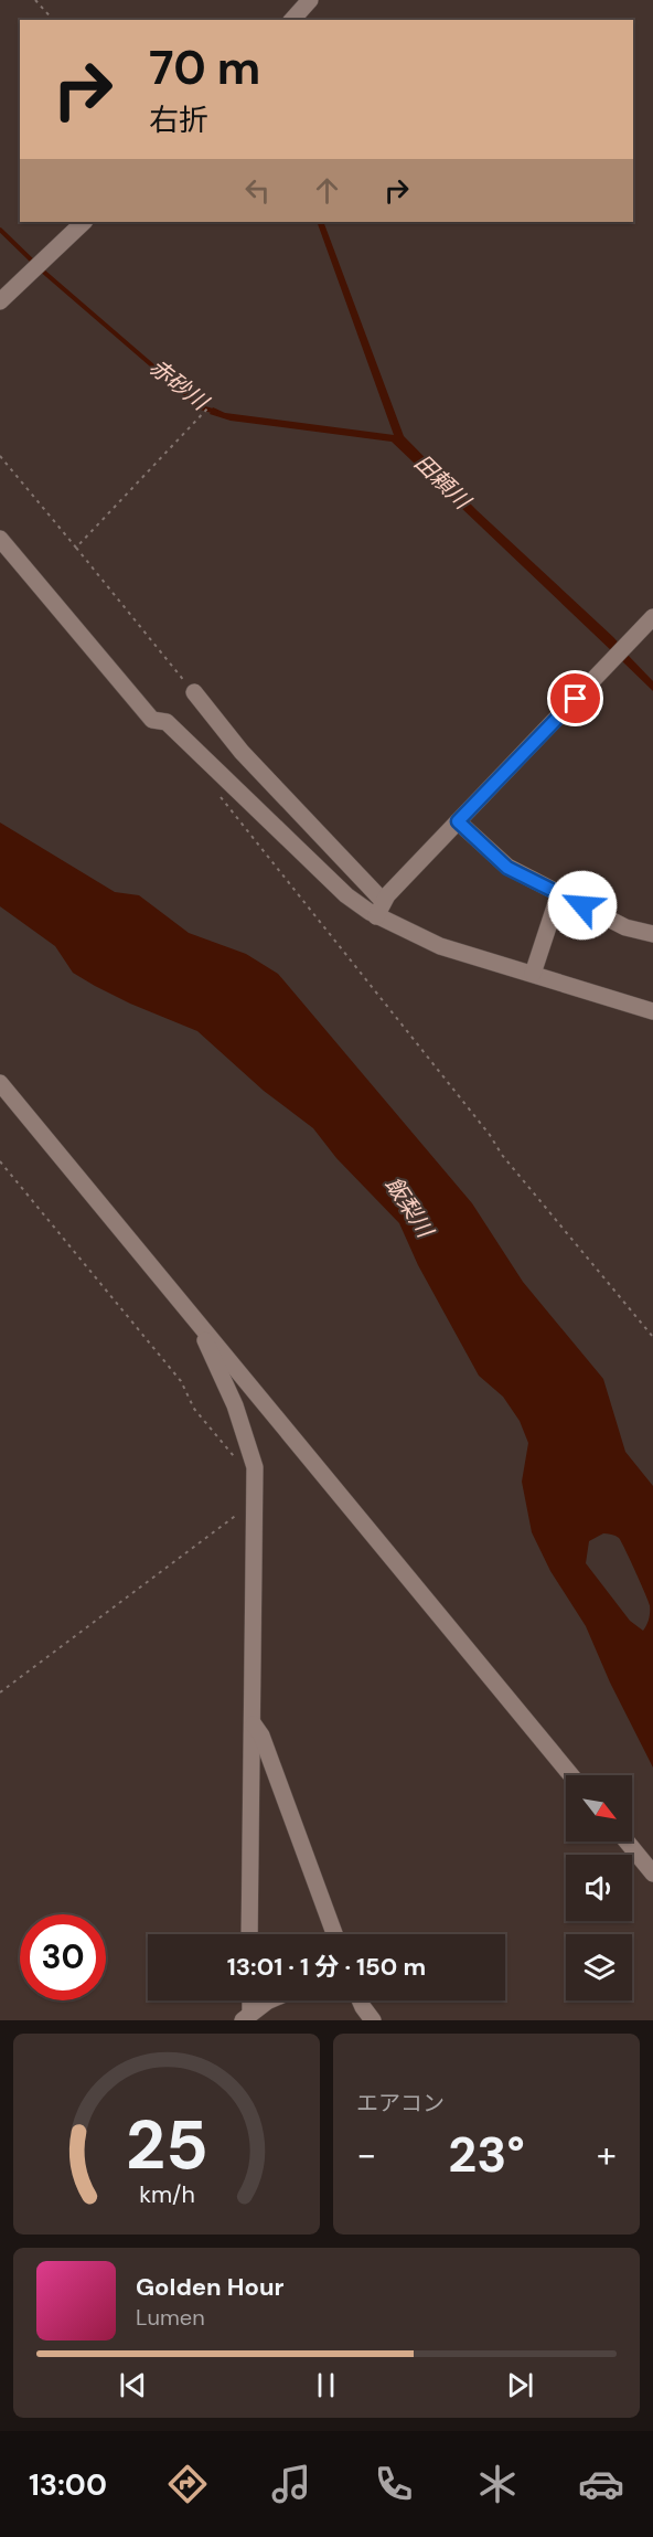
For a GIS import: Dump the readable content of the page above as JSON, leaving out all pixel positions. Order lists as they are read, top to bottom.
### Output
{
  "water": ["赤砂川", "田頼川", "飯梨川"],
  "north": "bottom right",
  "page": {
    "turn": ["70 m", "右折"],
    "limit": "30",
    "trip": "13:01 · 1 分 · 150 m",
    "tile": "エアコン",
    "heat": ["−", "23°", "+"],
    "song": ["Golden Hour", "Lumen"],
    "tabs": "13:00",
    "gauge": ["25", "km/h"]
  }
}
